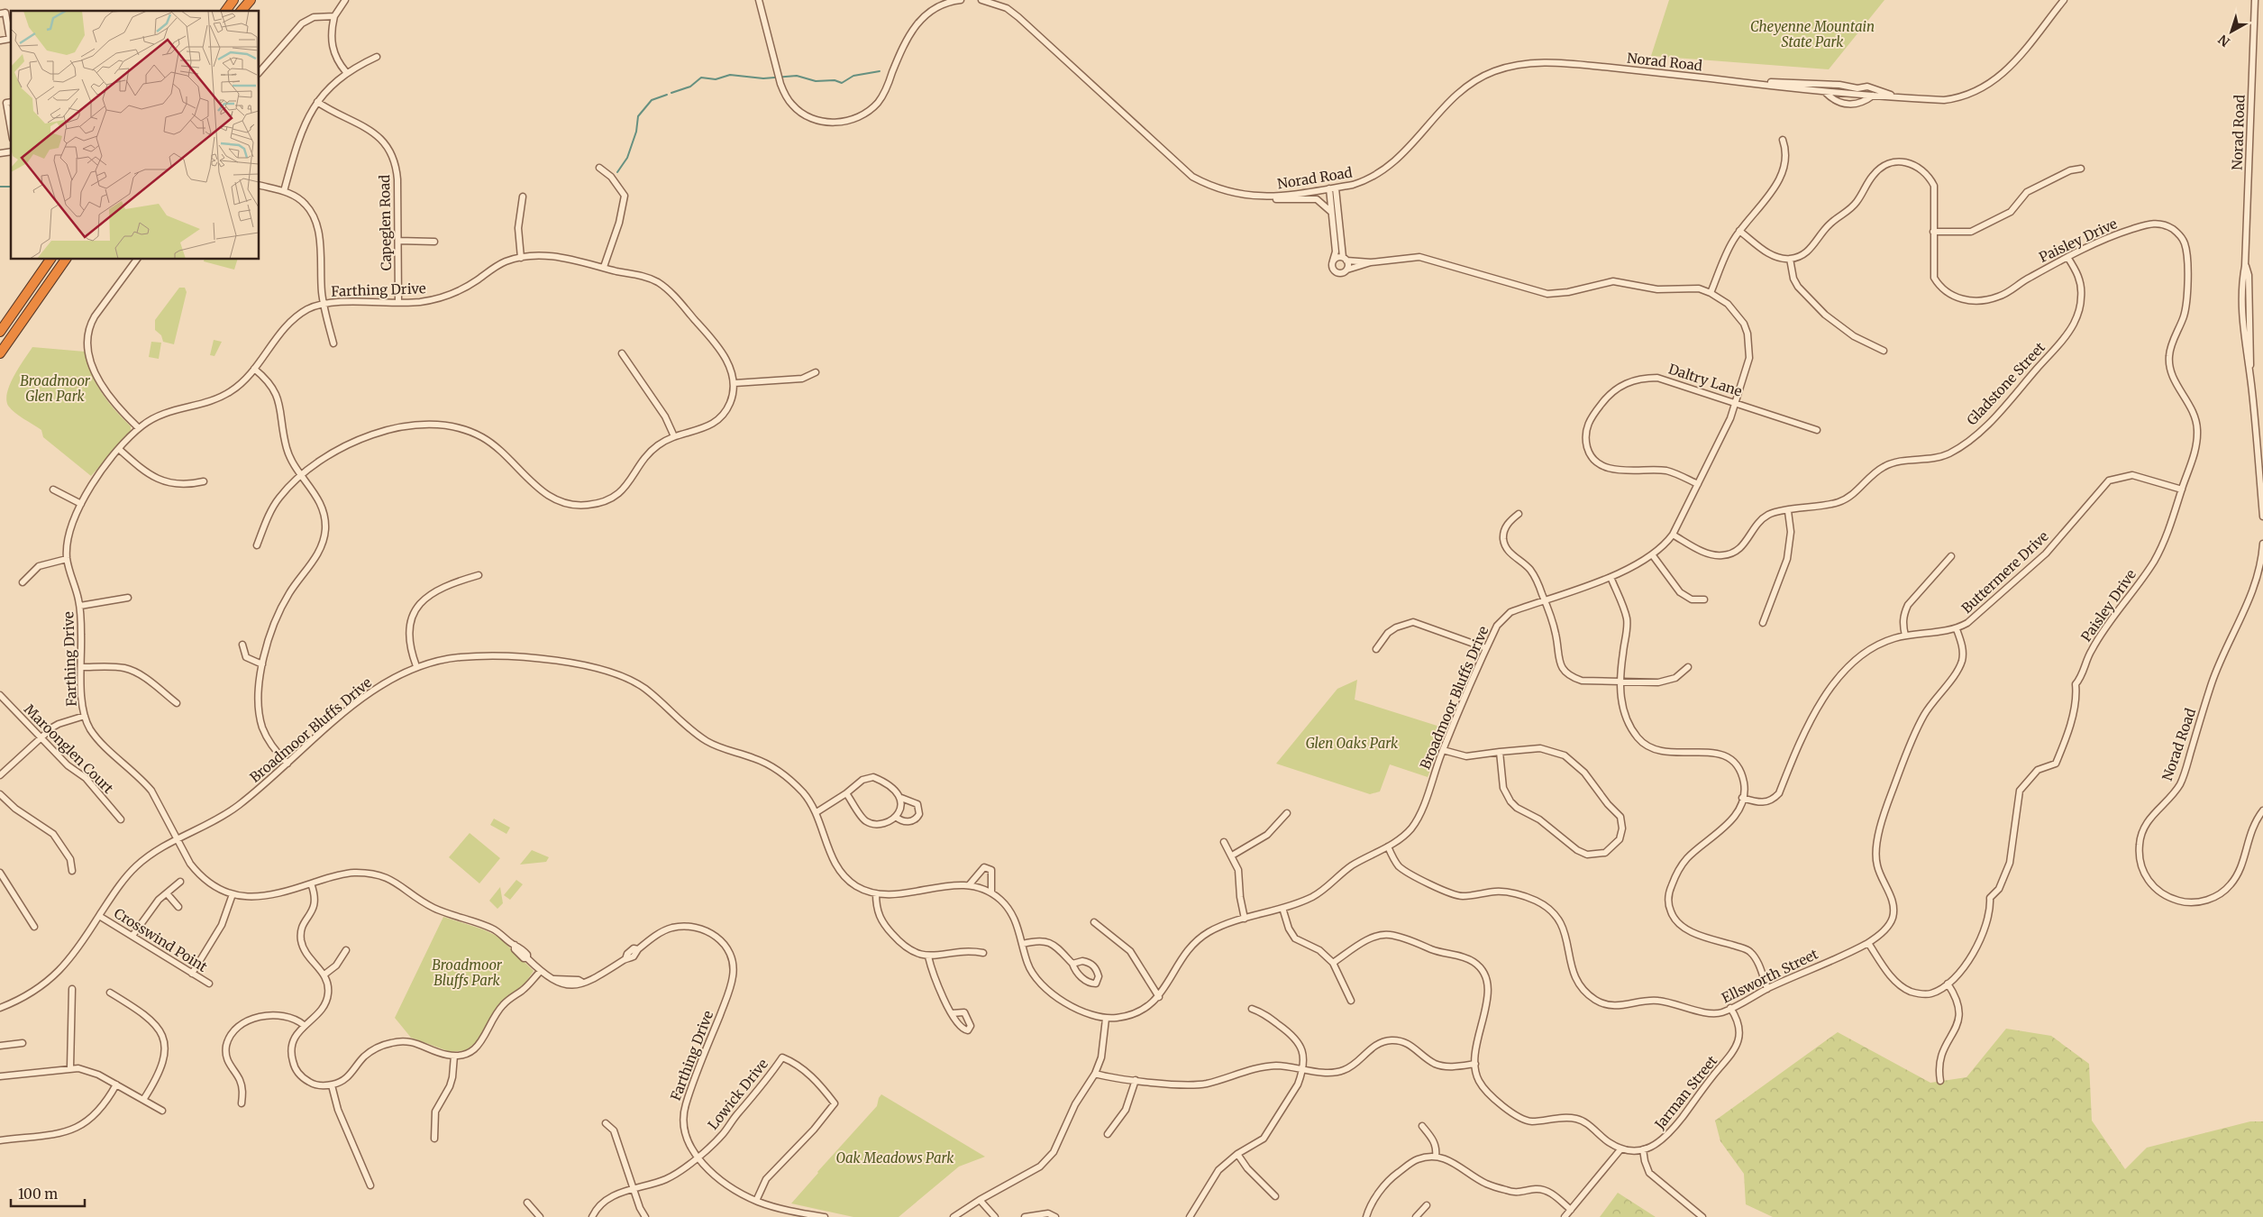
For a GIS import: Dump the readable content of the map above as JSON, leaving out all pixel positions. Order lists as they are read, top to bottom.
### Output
{
  "streets": {
    "street": [
      "Norad Road",
      "Capeglen Road",
      "Paisley Drive",
      "Farthing Drive",
      "Daltry Lane",
      "Gladstone Street",
      "Buttermere Drive",
      "Broadmoor Bluffs Drive",
      "Maroonglen Court",
      "Crosswind Point",
      "Ellsworth Street",
      "Jarman Street",
      "Lowick Drive"
    ]
  },
  "crossings": [
    ["Capeglen Road", "Farthing Drive"],
    ["Paisley Drive", "Gladstone Street"],
    ["Paisley Drive", "Buttermere Drive"],
    ["Farthing Drive", "Broadmoor Bluffs Drive"],
    ["Farthing Drive", "Lowick Drive"],
    ["Daltry Lane", "Broadmoor Bluffs Drive"],
    ["Gladstone Street", "Broadmoor Bluffs Drive"],
    ["Buttermere Drive", "Ellsworth Street"],
    ["Broadmoor Bluffs Drive", "Crosswind Point"],
    ["Broadmoor Bluffs Drive", "Ellsworth Street"],
    ["Ellsworth Street", "Jarman Street"]
  ],
  "parks": [
    "Cheyenne Mountain State Park",
    "Broadmoor Glen Park",
    "Glen Oaks Park",
    "Broadmoor Bluffs Park",
    "Oak Meadows Park"
  ],
  "scale_bar": "100 m",
  "north": "bottom left"
}
